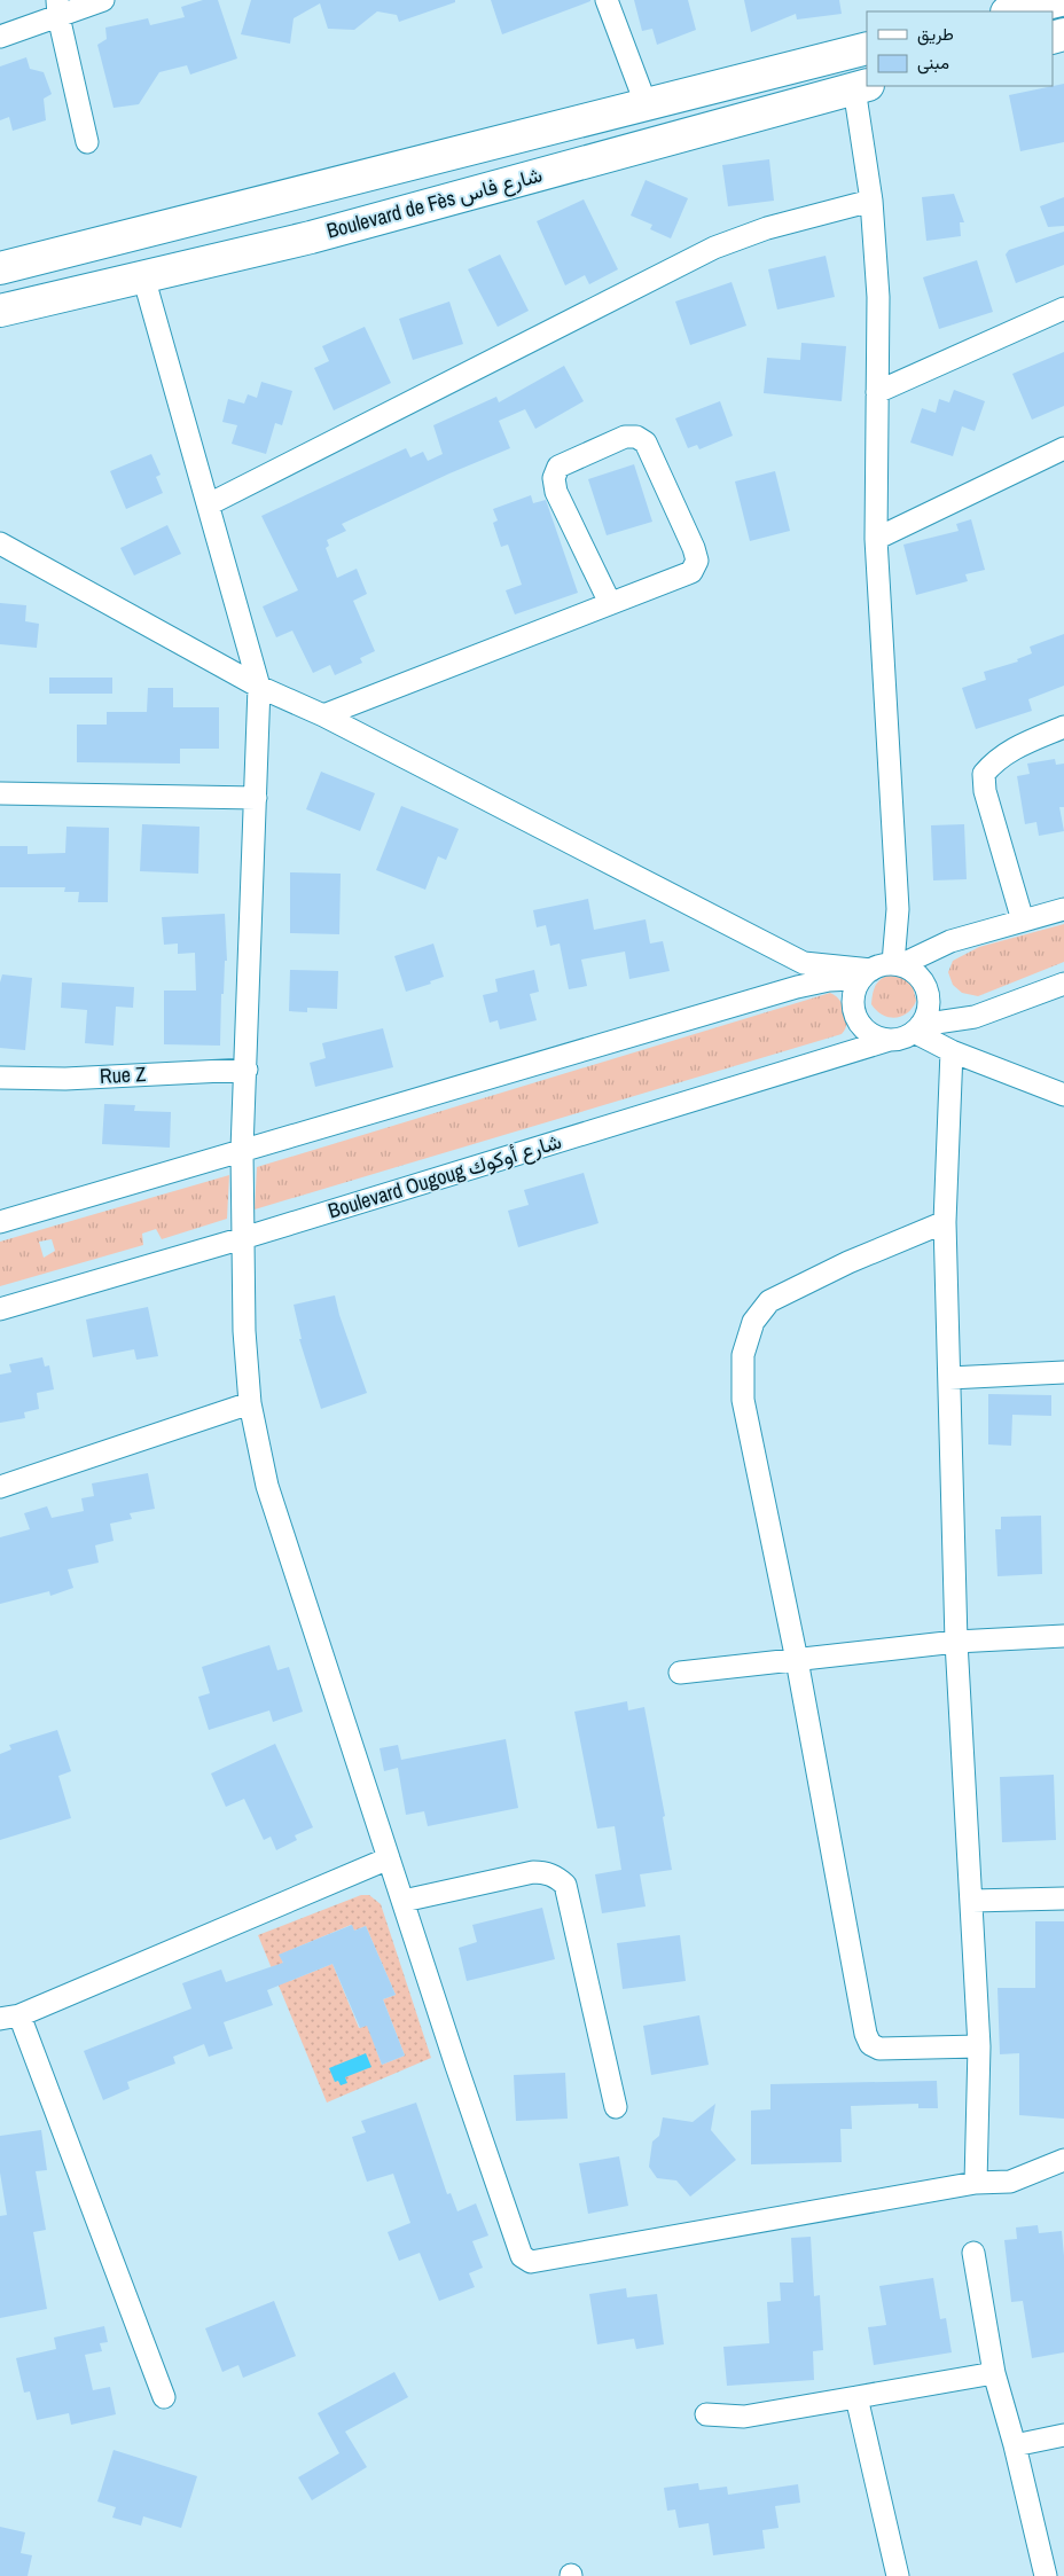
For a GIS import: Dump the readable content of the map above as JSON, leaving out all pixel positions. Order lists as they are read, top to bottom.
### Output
{
  "streets": {
    "main road": ["Boulevard de Fès شارع فاس"],
    "street": ["Rue Z", "Boulevard Ougoug شارع أوكوك"]
  },
  "legend": ["طريق", "مبنى"]
}
